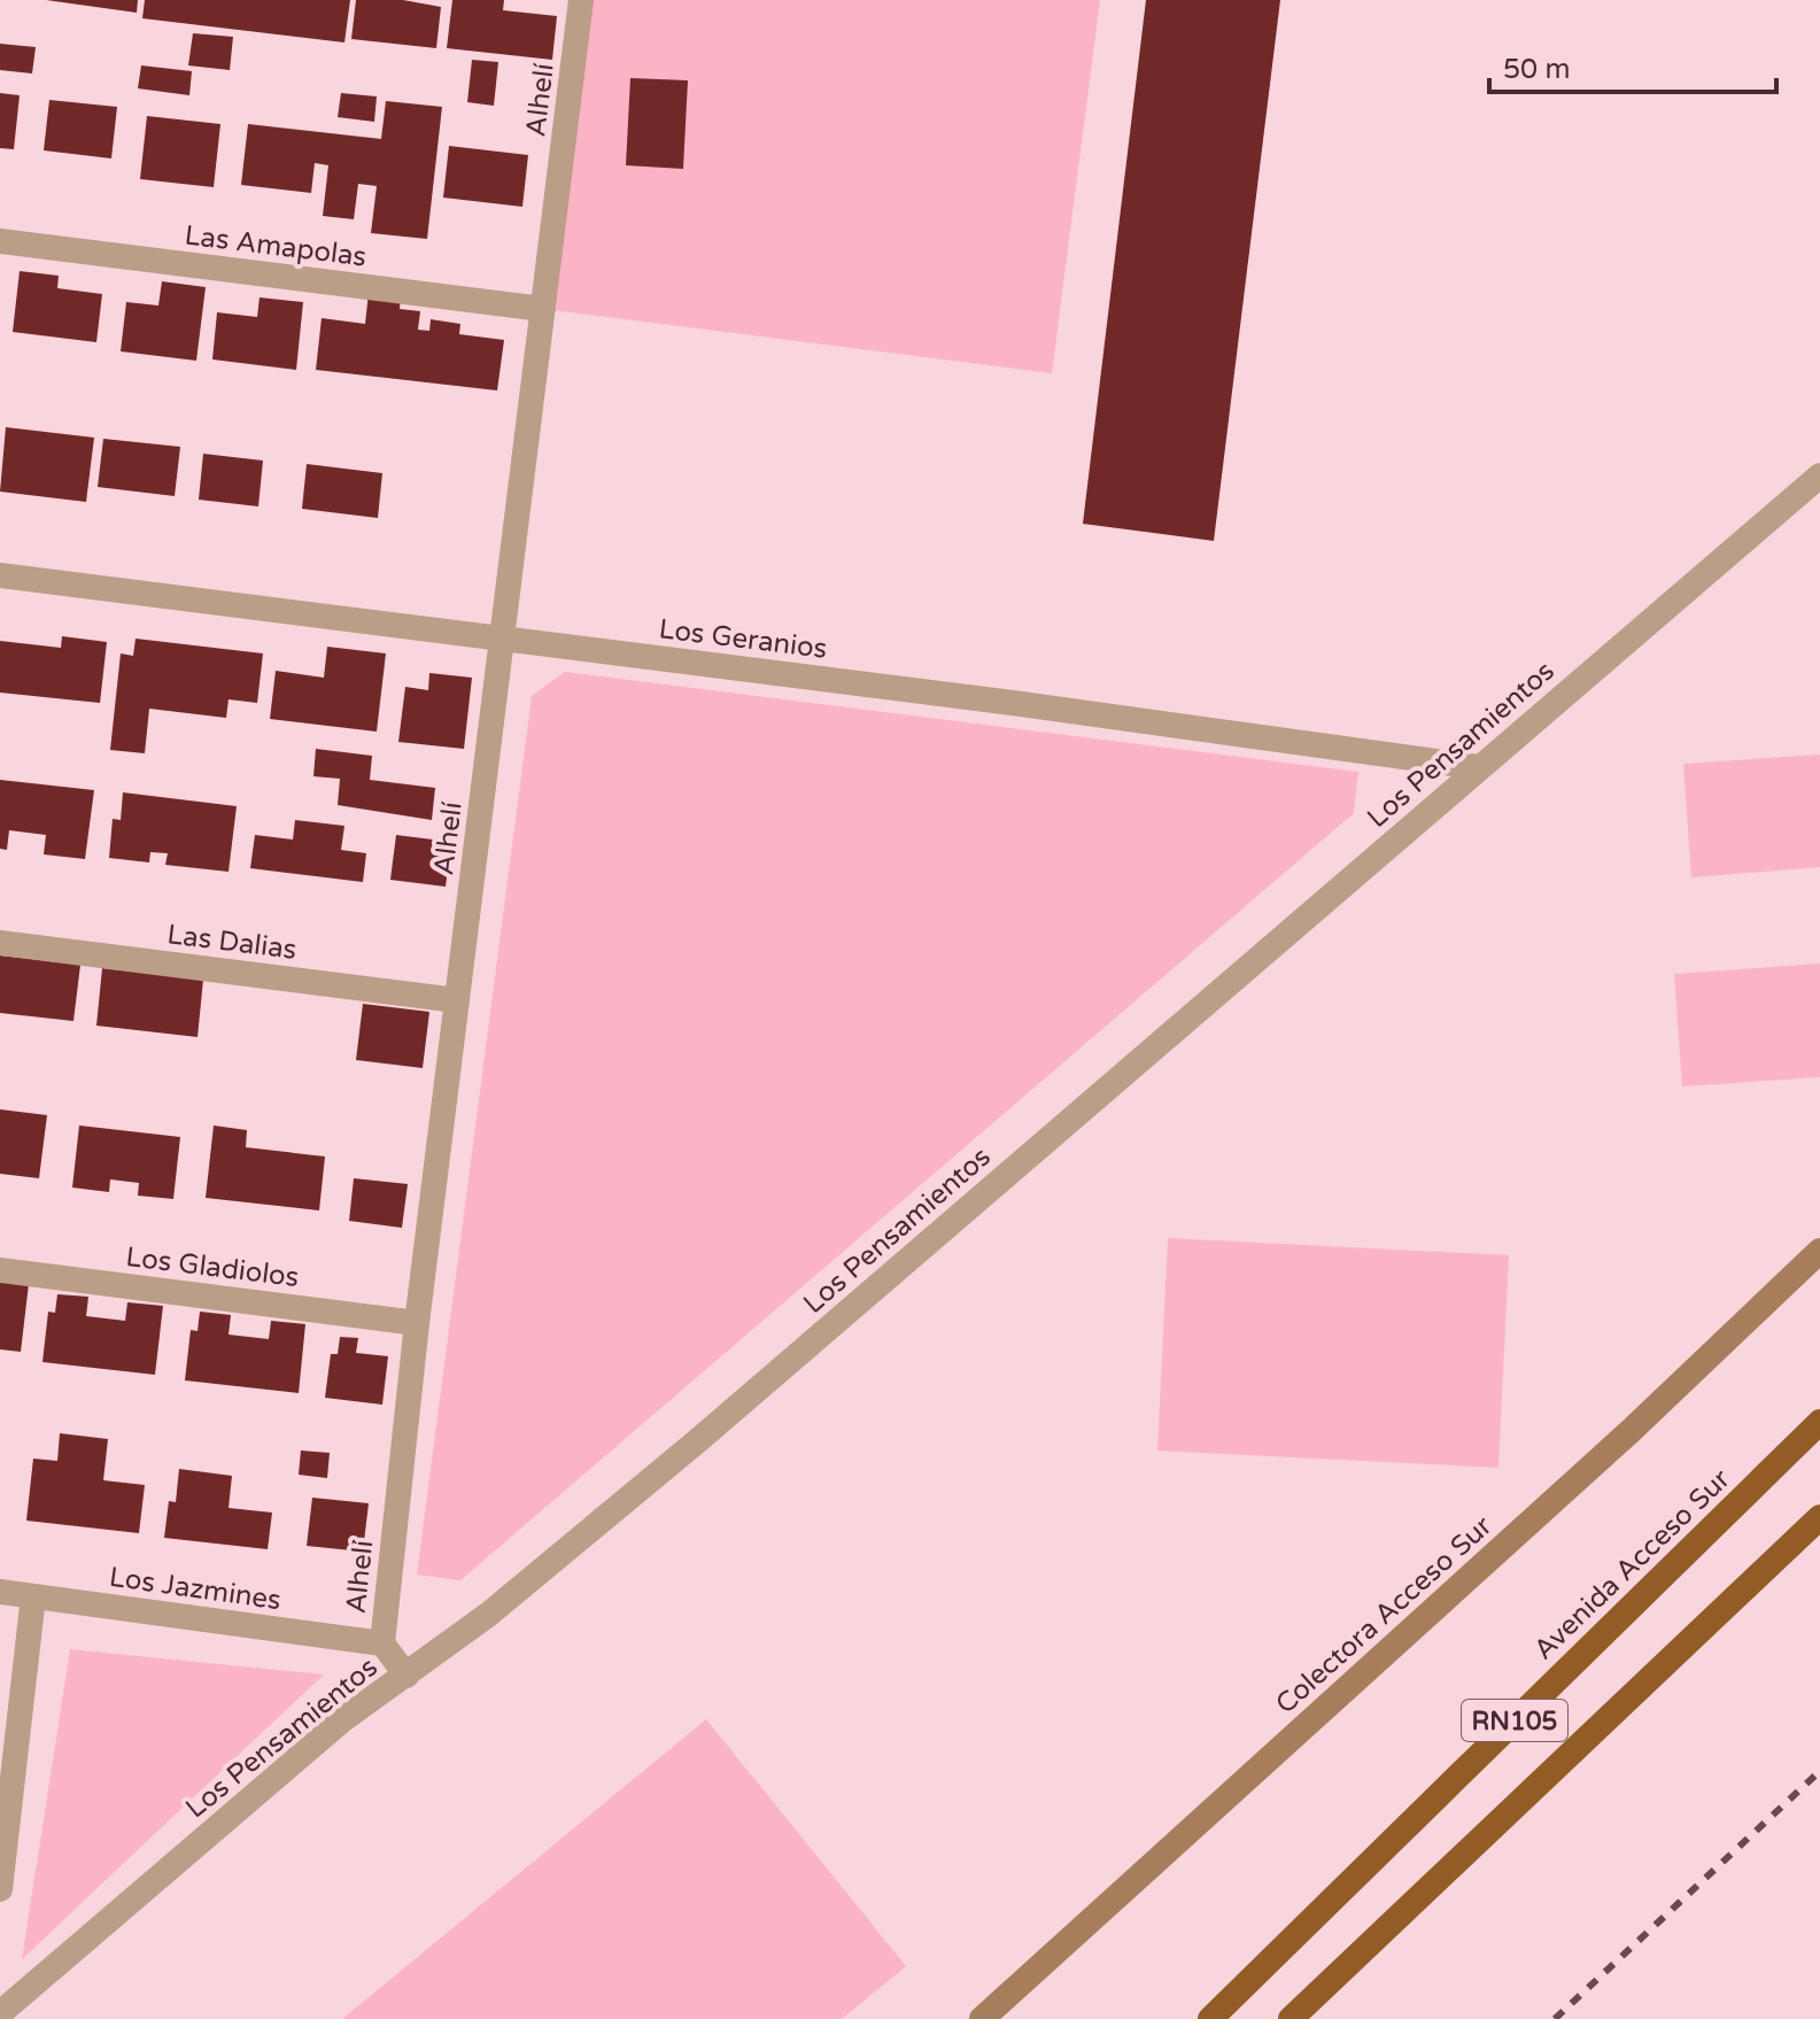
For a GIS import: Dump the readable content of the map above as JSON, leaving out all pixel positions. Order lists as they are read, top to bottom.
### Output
{
  "streets": {
    "highway": ["Avenida Acceso Sur", "RN105"],
    "main road": ["Colectora Acceso Sur"],
    "street": [
      "Alhelí",
      "Las Amapolas",
      "Los Geranios",
      "Los Pensamientos",
      "Las Dalias",
      "Los Gladiolos",
      "Los Jazmines"
    ]
  },
  "crossings": [
    ["Alhelí", "Las Amapolas"],
    ["Alhelí", "Los Geranios"],
    ["Alhelí", "Los Pensamientos"],
    ["Alhelí", "Las Dalias"],
    ["Alhelí", "Los Gladiolos"],
    ["Alhelí", "Los Jazmines"],
    ["Los Geranios", "Los Pensamientos"]
  ],
  "scale_bar": "50 m"
}
